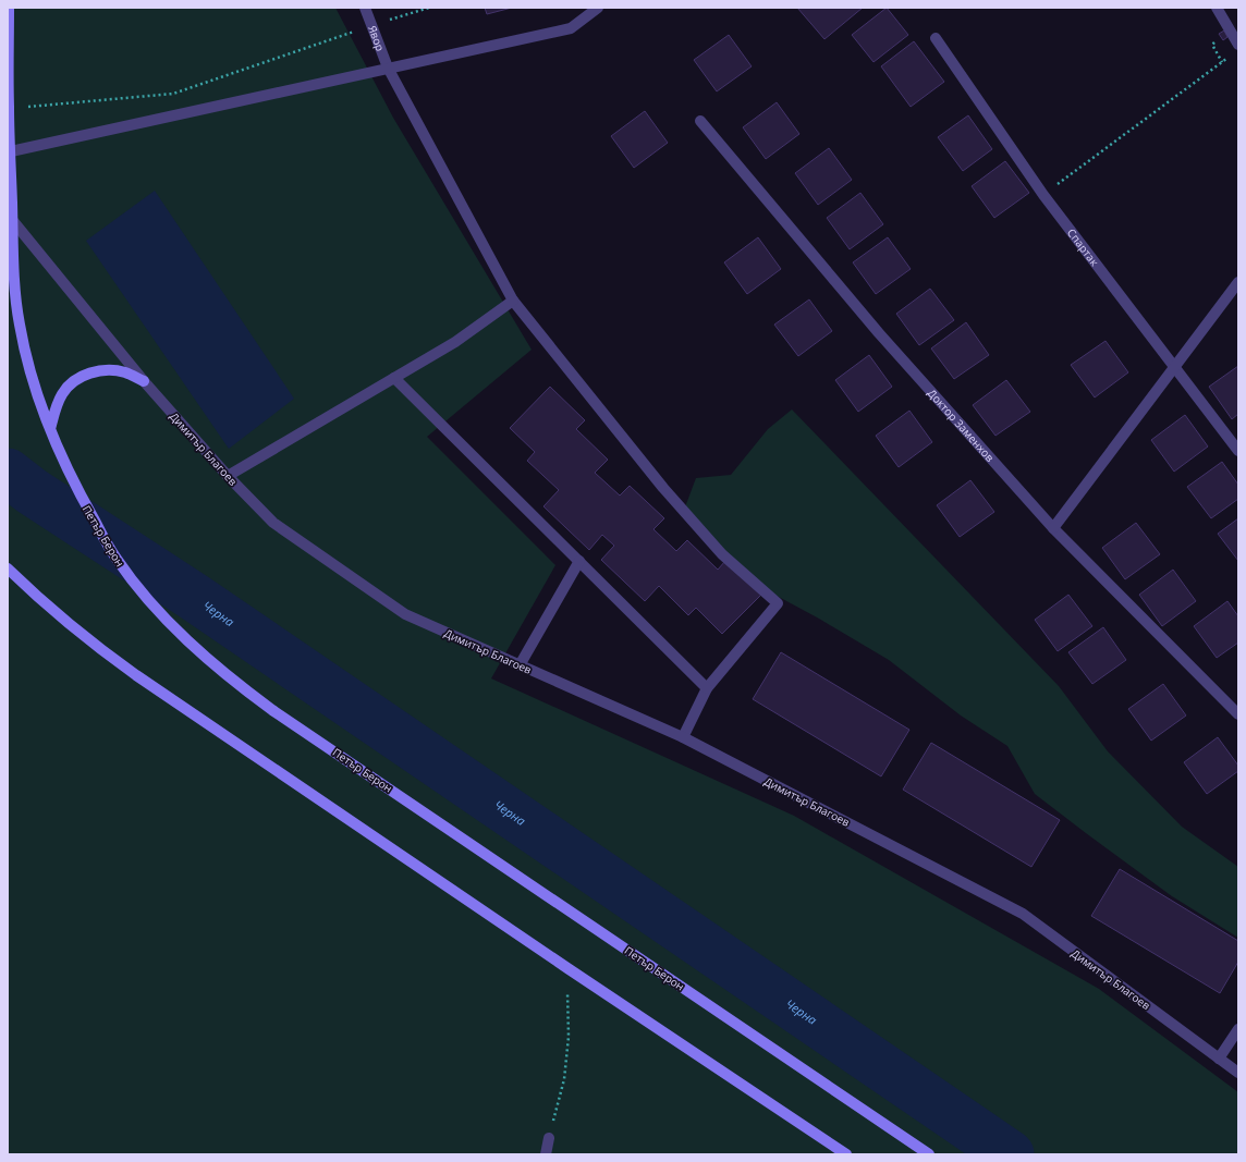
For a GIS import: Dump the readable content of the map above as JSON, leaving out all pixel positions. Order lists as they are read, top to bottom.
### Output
{
  "streets": {
    "main road": ["Петър Берон"],
    "street": [
      "Явор",
      "Спартак",
      "Доктор Заменхов",
      "Димитър Благоев"
    ]
  },
  "crossings": [
    ["Димитър Благоев", "Петър Берон"]
  ],
  "water": ["Черна"]
}
